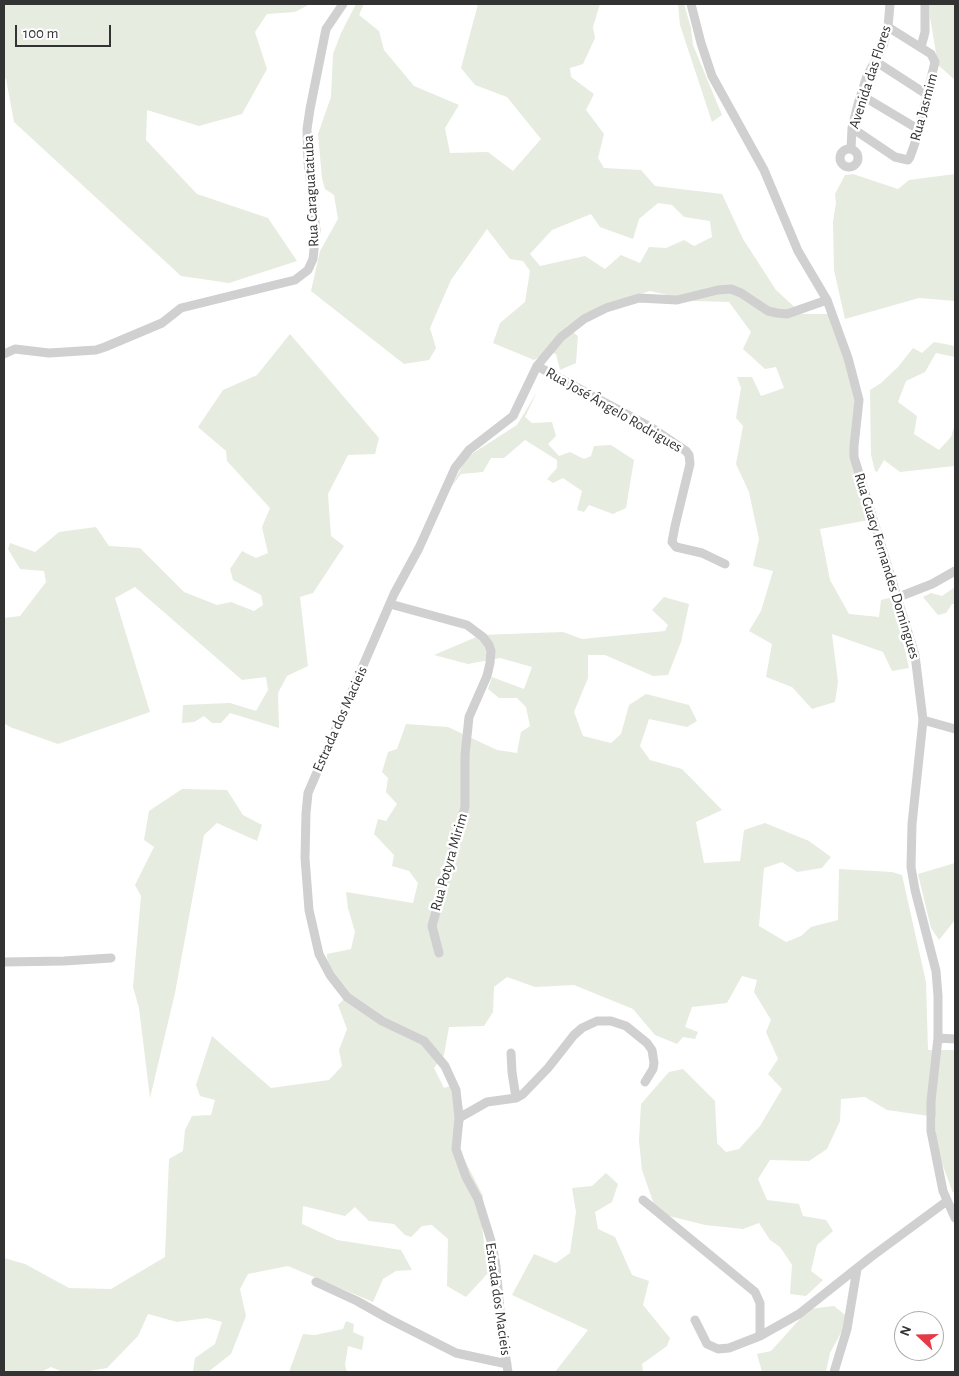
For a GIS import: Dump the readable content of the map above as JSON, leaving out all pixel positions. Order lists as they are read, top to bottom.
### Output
{
  "streets": {
    "street": [
      "Avenida das Flores",
      "Rua Jasmim",
      "Rua Caraguatatuba",
      "Rua José Ângelo Rodrigues",
      "Rua Guacy Fernandes Domingues",
      "Estrada dos Macieis",
      "Rua Potyra Mirim"
    ]
  },
  "crossings": [
    ["Avenida das Flores", "Rua Jasmim"],
    ["Rua José Ângelo Rodrigues", "Estrada dos Macieis"],
    ["Rua Guacy Fernandes Domingues", "Estrada dos Macieis"],
    ["Estrada dos Macieis", "Rua Potyra Mirim"]
  ],
  "scale_bar": "100 m",
  "north": "left"
}
